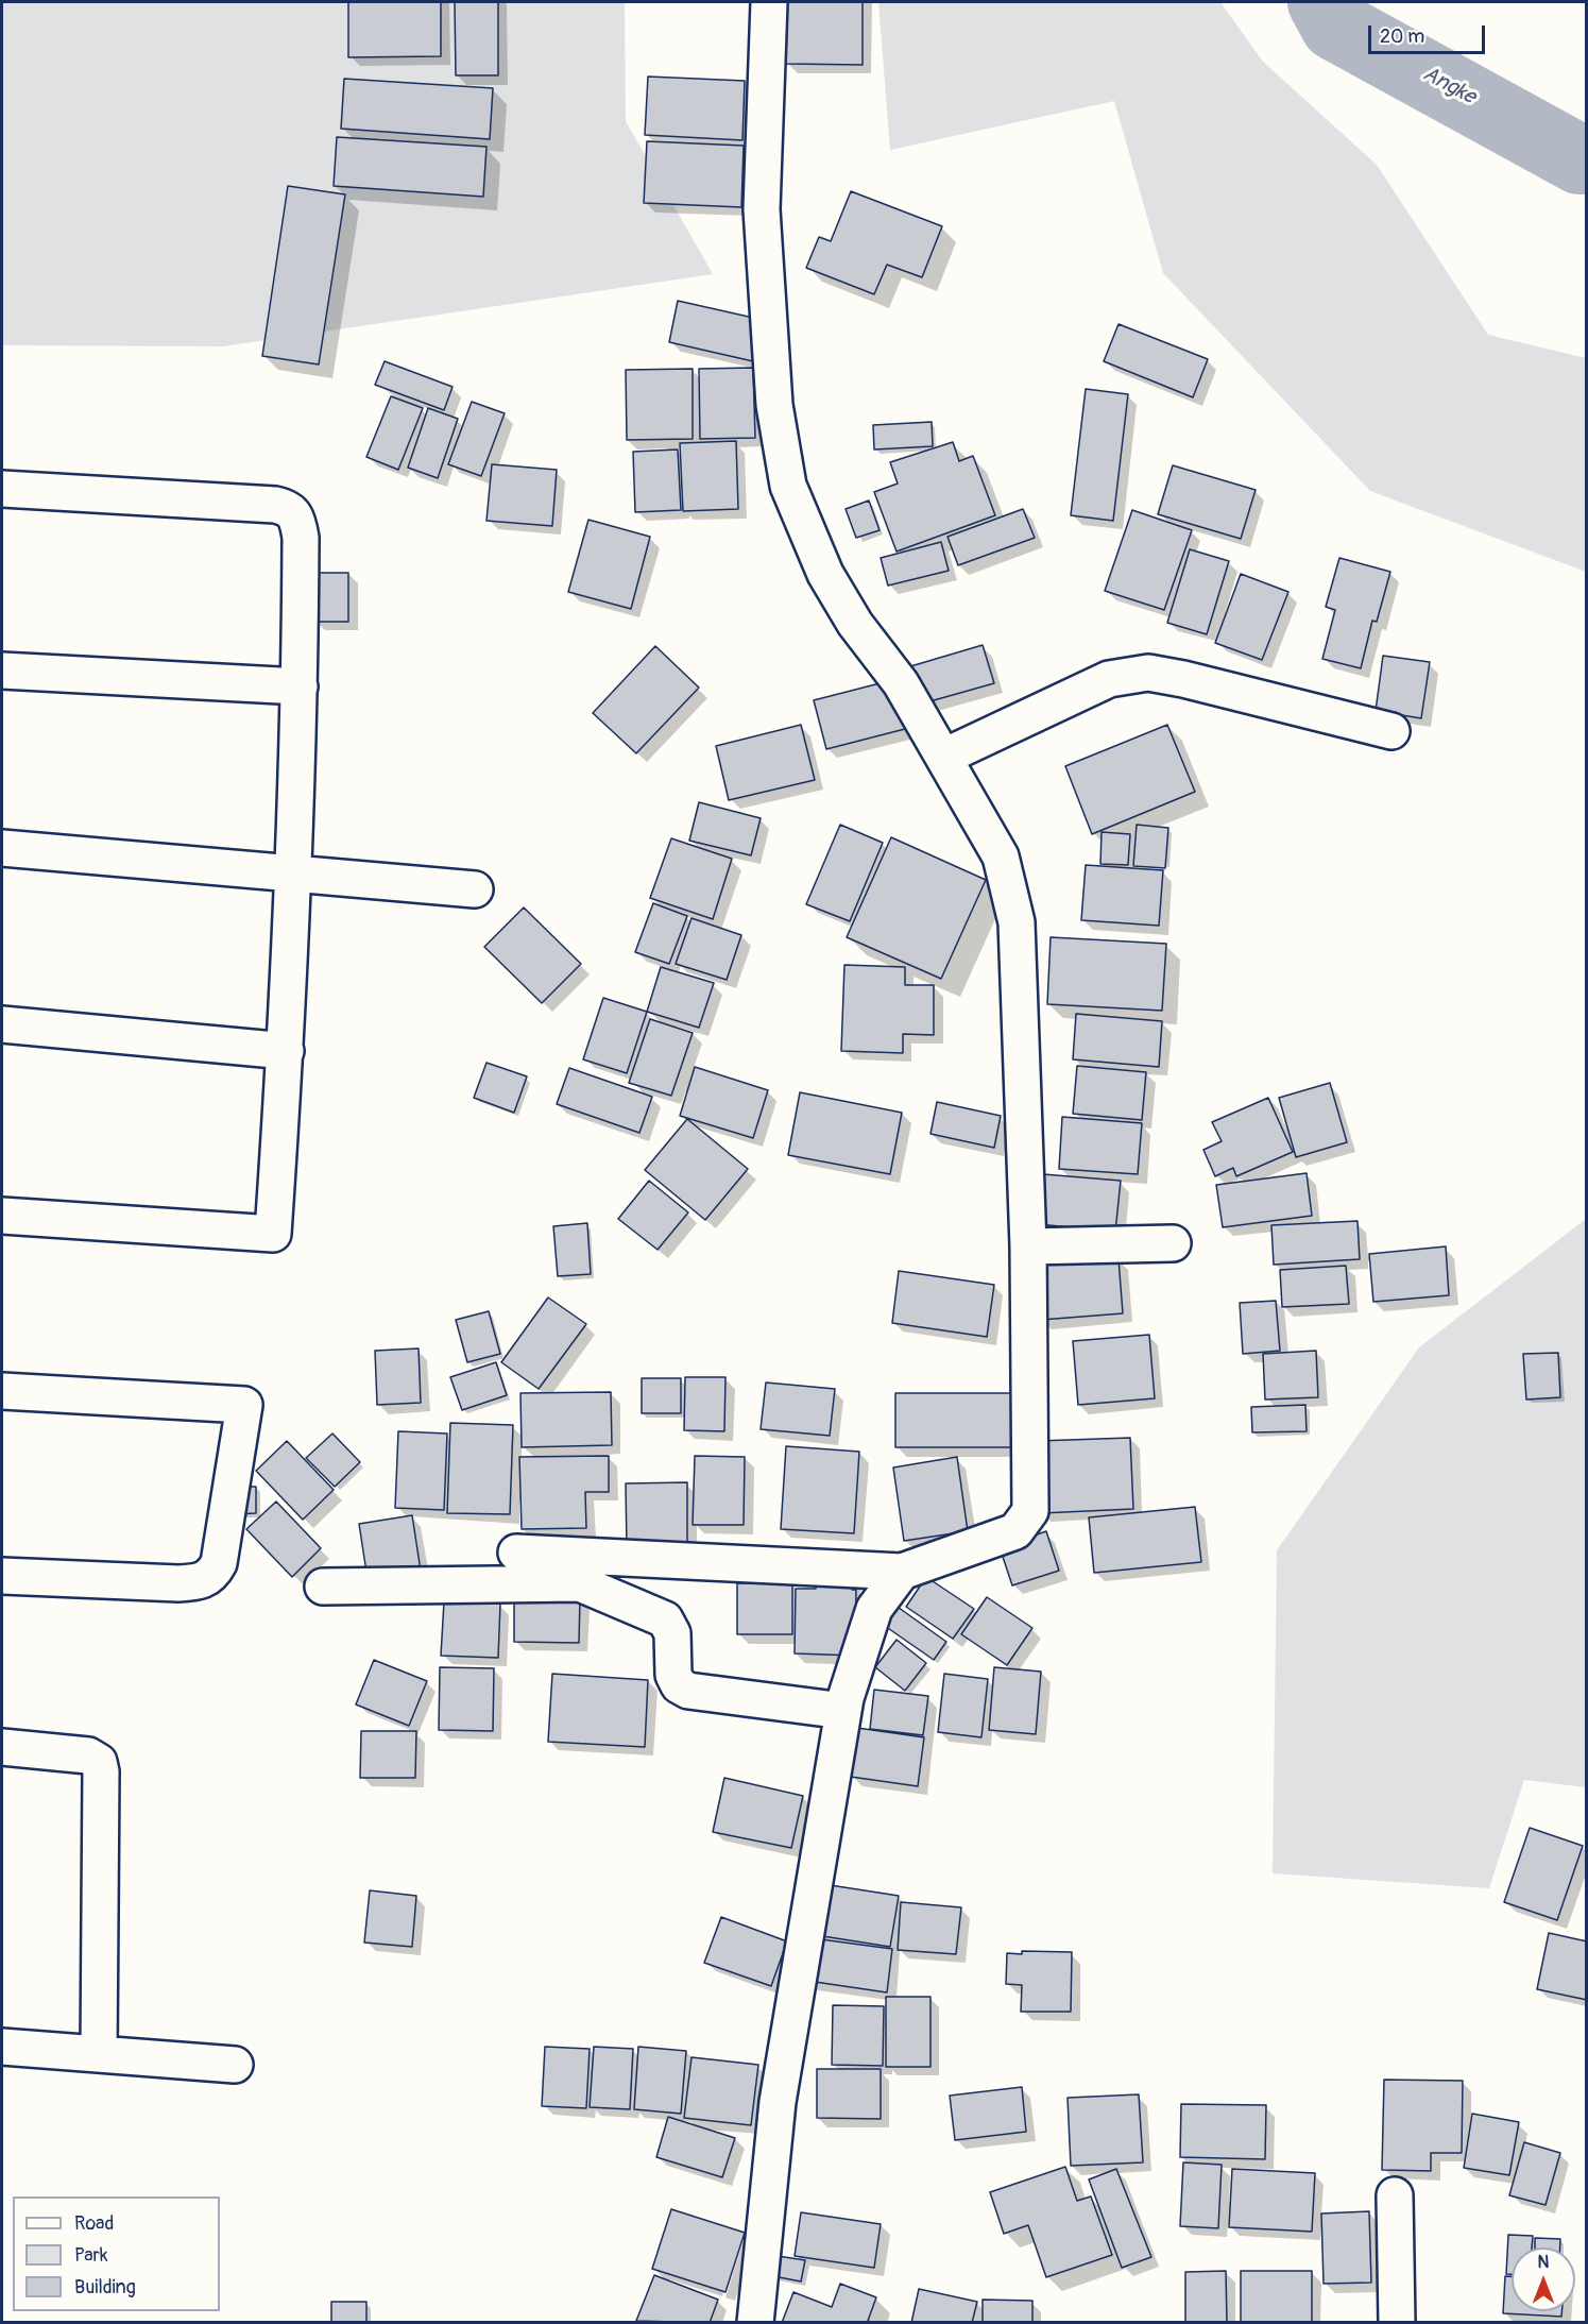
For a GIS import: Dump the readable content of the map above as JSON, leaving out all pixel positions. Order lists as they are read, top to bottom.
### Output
{
  "water": ["Angke"],
  "legend": ["Road", "Park", "Building"],
  "scale_bar": "20 m",
  "north": "top"
}
